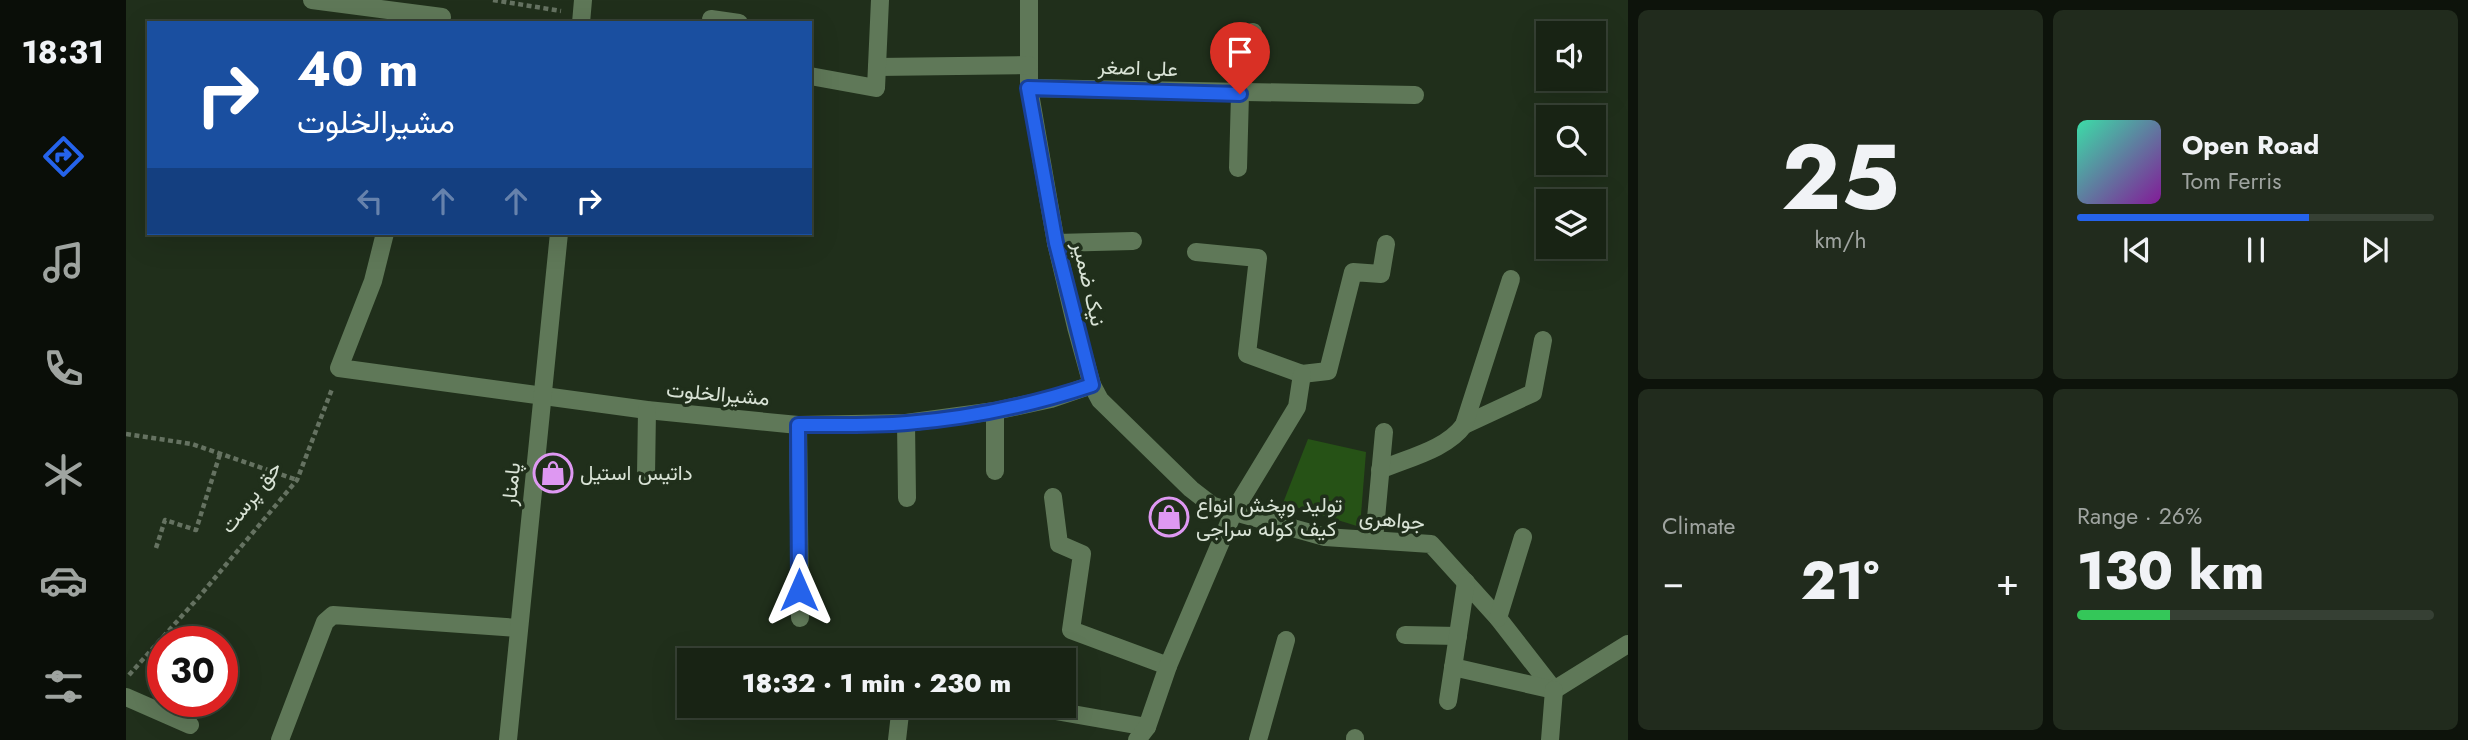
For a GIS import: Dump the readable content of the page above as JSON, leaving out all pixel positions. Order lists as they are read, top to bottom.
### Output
{
  "streets": {
    "street": [
      "علی اصغر",
      "نیک ضمیر",
      "مشیرالخلوت",
      "پامنار",
      "جواهری"
    ],
    "path": ["حق پرست"]
  },
  "crossings": [
    ["علی اصغر", "نیک ضمیر"],
    ["نیک ضمیر", "مشیرالخلوت"],
    ["نیک ضمیر", "جواهری"],
    ["مشیرالخلوت", "پامنار"],
    ["مشیرالخلوت", "حق پرست"]
  ],
  "places": {
    "shop": ["داتیس استیل", "تولید وپخش انواع کیف کوله سراجی"]
  },
  "page": {
    "tabs": "18:31",
    "tile": [
      ["25", "km/h"],
      "Climate",
      ["Range · 26%", "130 km"]
    ],
    "turn": ["40 m", "مشیرالخلوت"],
    "song": ["Open Road", "Tom Ferris"],
    "heat": ["−", "21°", "+"],
    "limit": "30",
    "trip": "18:32 · 1 min · 230 m"
  }
}
